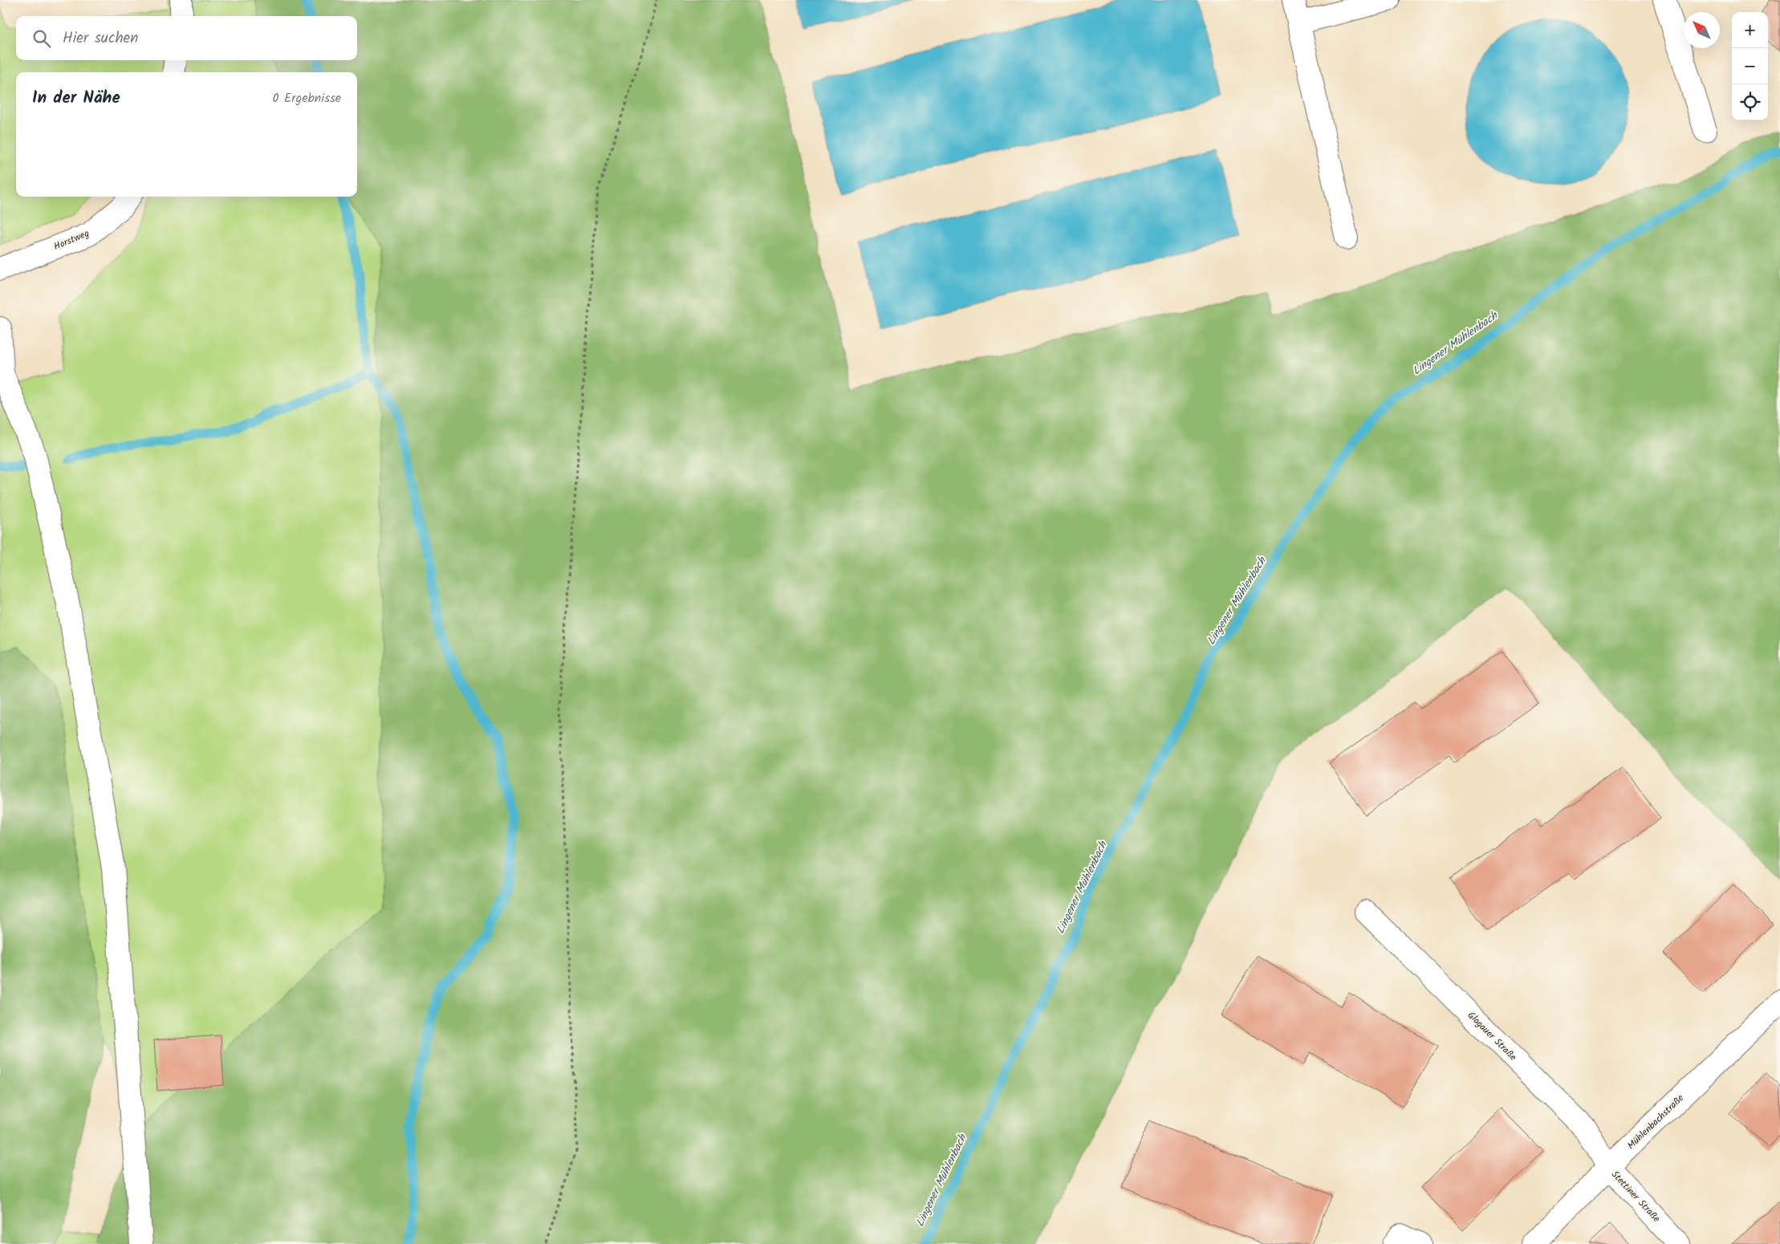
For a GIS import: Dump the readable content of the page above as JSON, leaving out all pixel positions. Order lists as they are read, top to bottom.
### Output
{
  "streets": {
    "street": [
      "Horstweg",
      "Glogauer Straße",
      "Mühlenbachstraße",
      "Stettiner Straße"
    ]
  },
  "crossings": [
    ["Glogauer Straße", "Mühlenbachstraße"],
    ["Glogauer Straße", "Stettiner Straße"],
    ["Mühlenbachstraße", "Stettiner Straße"]
  ],
  "water": ["Lingener Mühlenbach"],
  "north": "top left",
  "page": {
    "map_buttons": ["+", "−"],
    "search": "Hier suchen",
    "heading": ["In der Nähe", "0 Ergebnisse"]
  }
}
